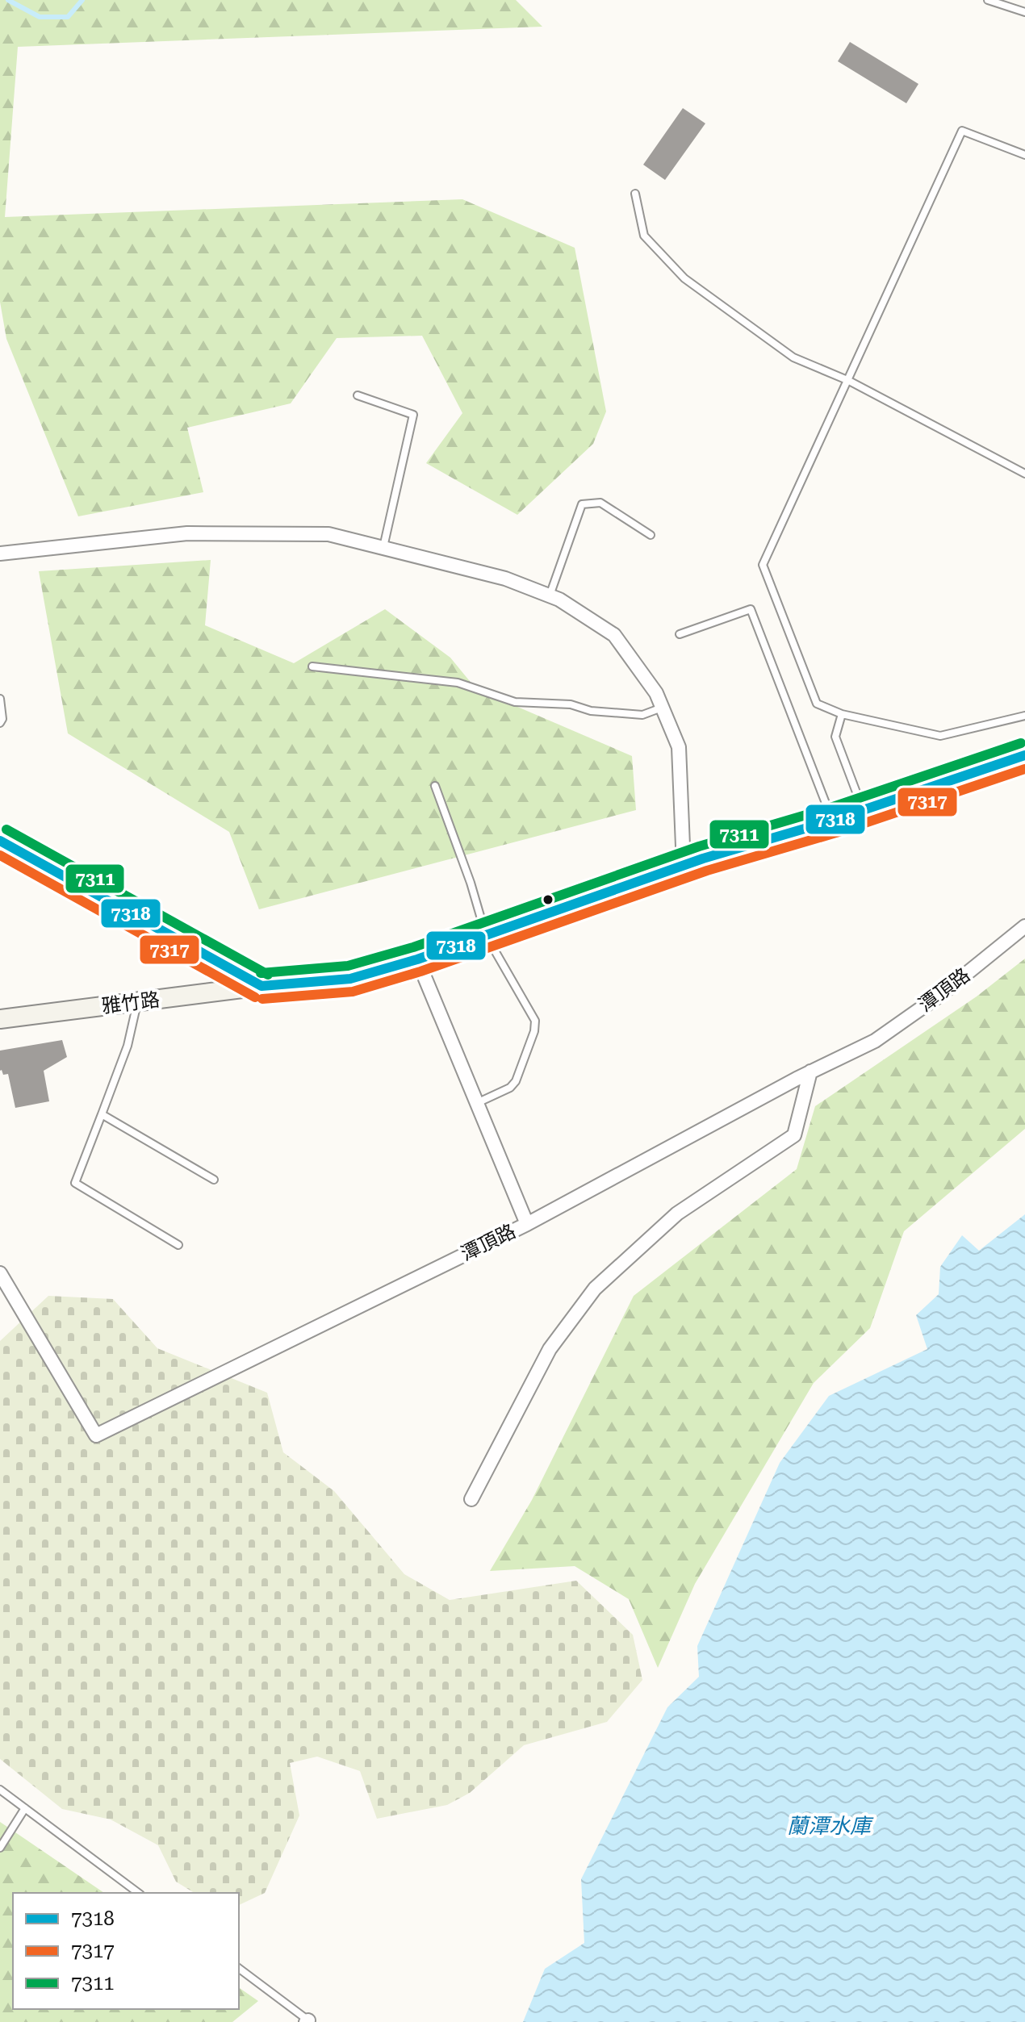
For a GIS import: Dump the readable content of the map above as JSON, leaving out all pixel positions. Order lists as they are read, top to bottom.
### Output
{
  "streets": {
    "main road": ["雅竹路"],
    "street": ["潭頂路"]
  },
  "water": ["蘭潭水庫"],
  "lines": ["transit line 7311", "transit line 7318", "transit line 7317"],
  "legend": ["7318", "7317", "7311"]
}
